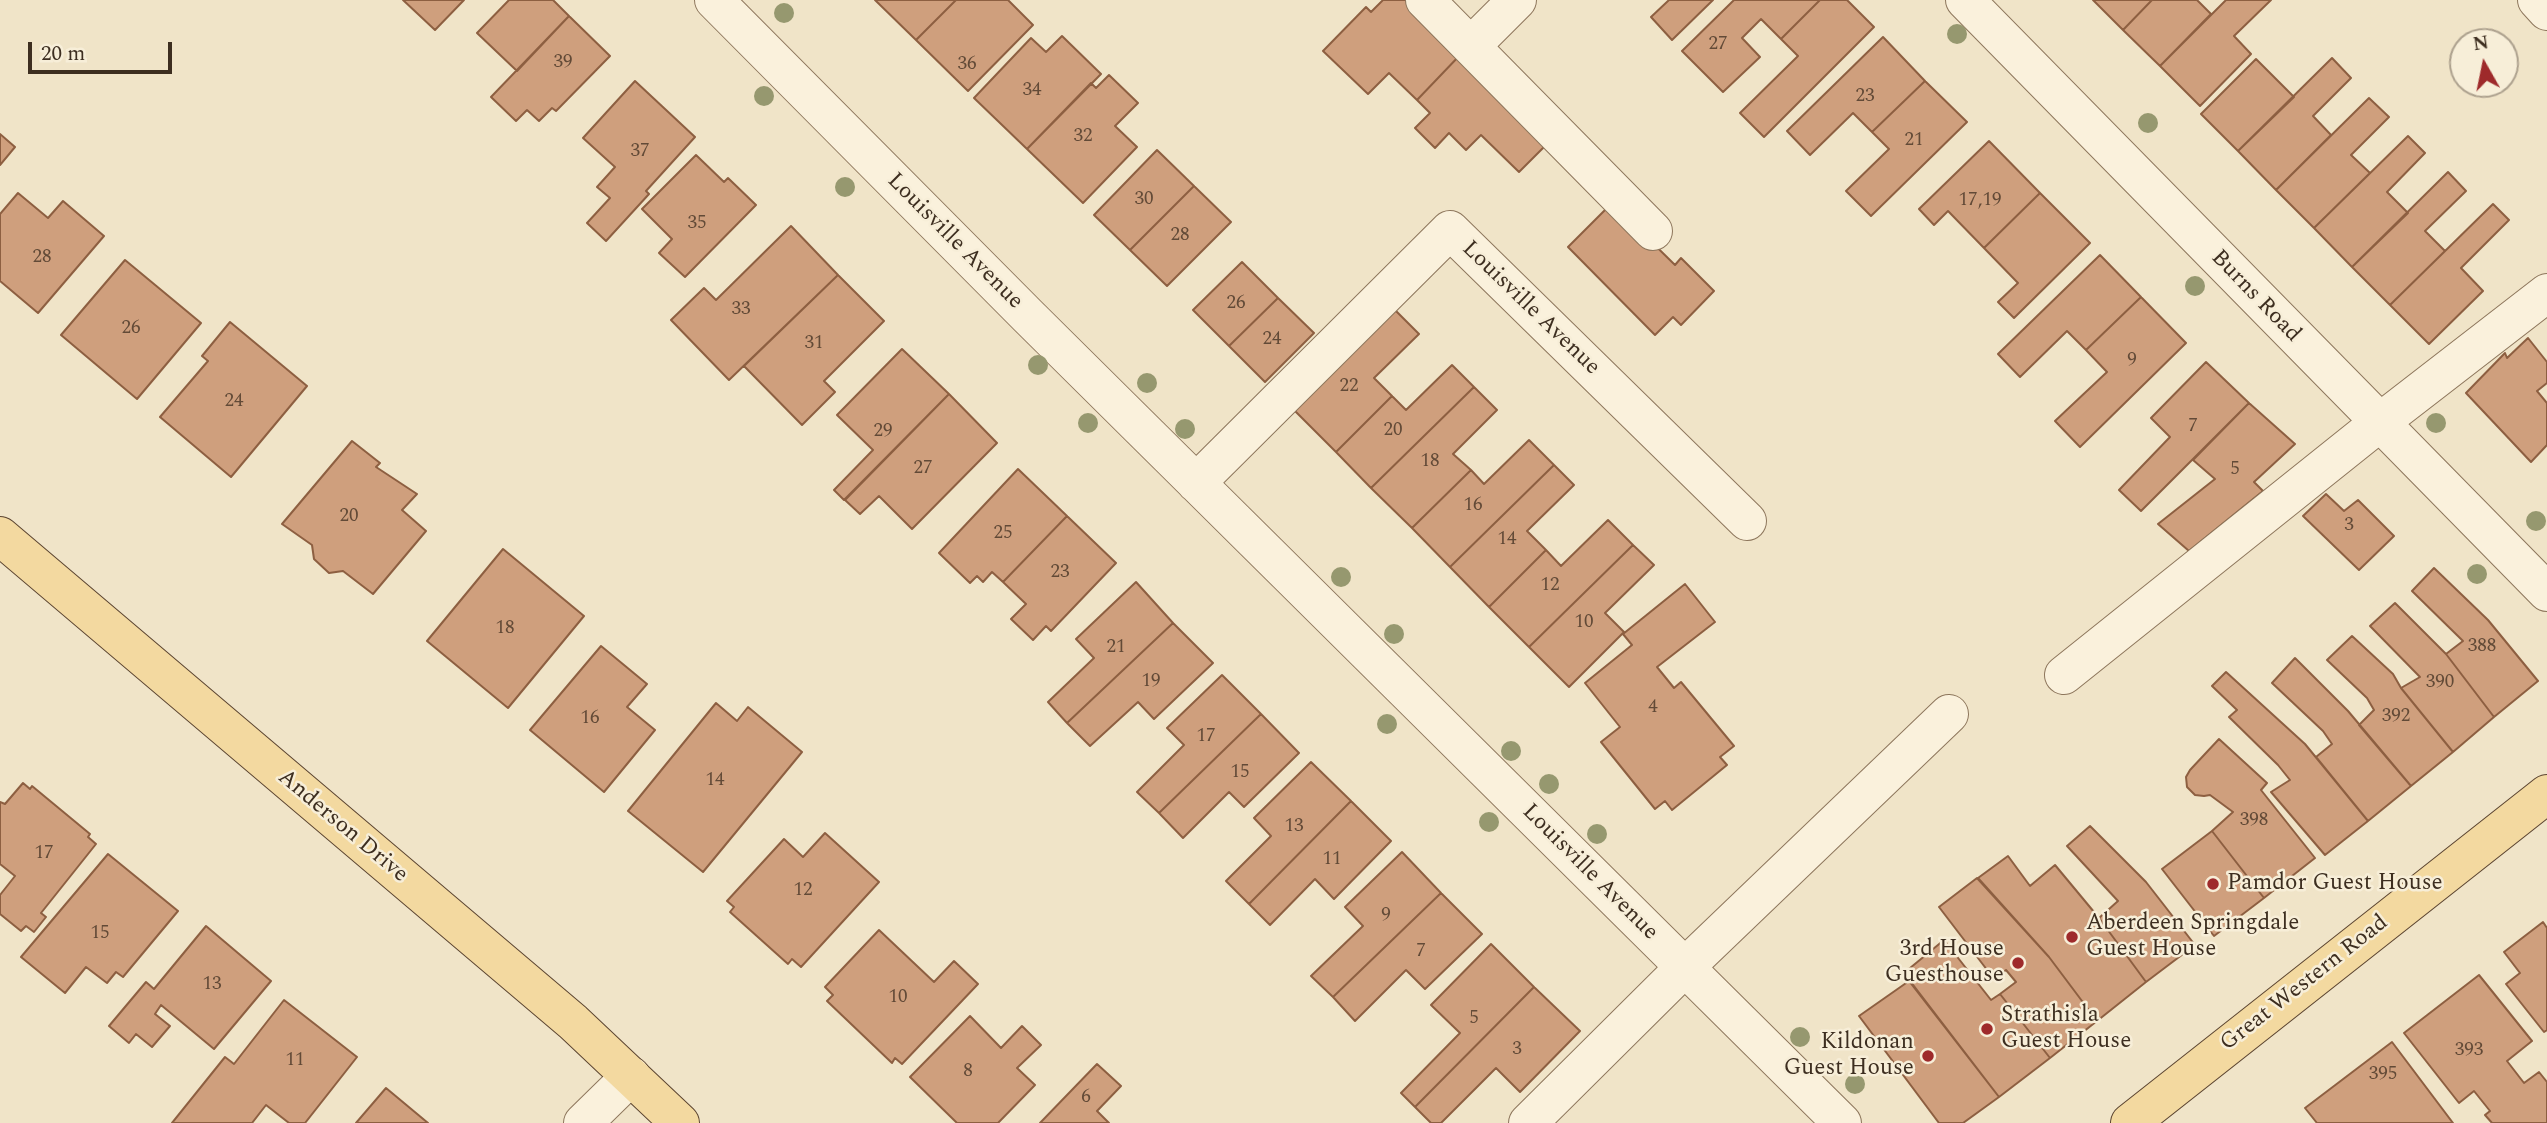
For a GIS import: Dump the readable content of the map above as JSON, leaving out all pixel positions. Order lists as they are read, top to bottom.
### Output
{
  "streets": {
    "main road": ["Anderson Drive", "Great Western Road"],
    "street": ["Louisville Avenue", "Burns Road"]
  },
  "places": [
    "Pamdor Guest House",
    "Aberdeen Springdale Guest House",
    "3rd House Guesthouse",
    "Strathisla Guest House",
    "Kildonan Guest House"
  ],
  "house_numbers": [
    "27",
    "39",
    "36",
    "34",
    "23",
    "32",
    "21",
    "37",
    "30",
    "17,19",
    "35",
    "28",
    "28",
    "26",
    "33",
    "26",
    "24",
    "31",
    "9",
    "22",
    "24",
    "7",
    "20",
    "29",
    "18",
    "27",
    "5",
    "16",
    "20",
    "3",
    "25",
    "14",
    "23",
    "12",
    "10",
    "18",
    "388",
    "21",
    "19",
    "390",
    "4",
    "392",
    "16",
    "17",
    "15",
    "14",
    "398",
    "13",
    "17",
    "11",
    "12",
    "9",
    "15",
    "7",
    "13",
    "10",
    "5",
    "3",
    "393",
    "11",
    "8",
    "395",
    "6"
  ],
  "scale_bar": "20 m",
  "north": "top"
}
